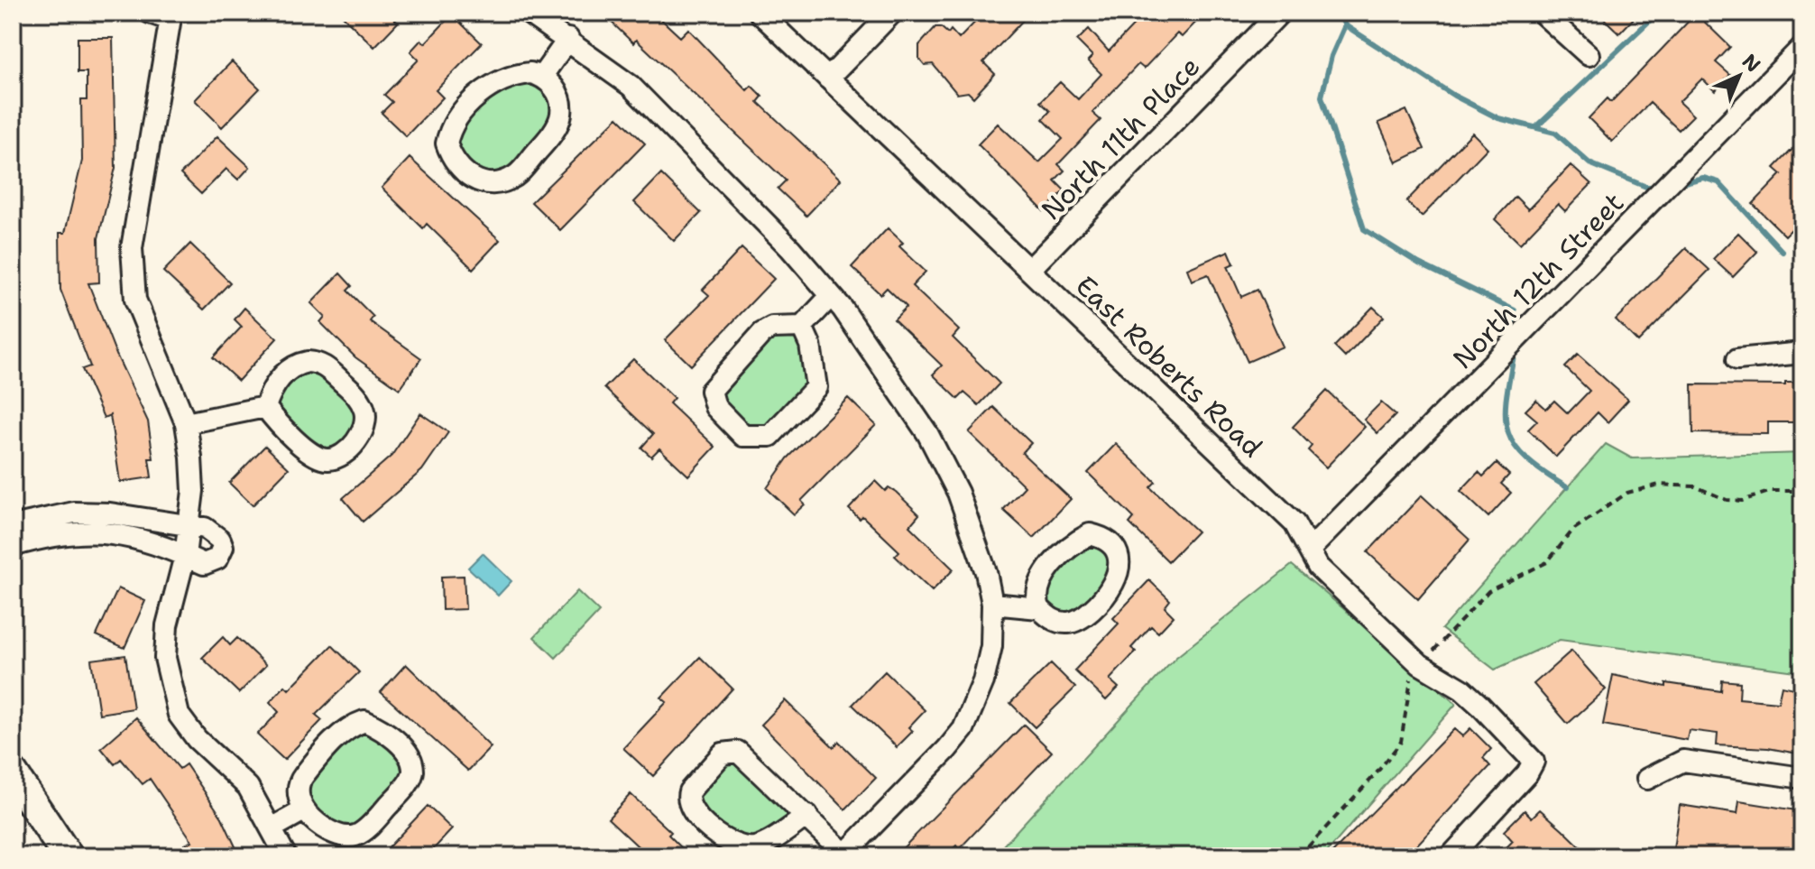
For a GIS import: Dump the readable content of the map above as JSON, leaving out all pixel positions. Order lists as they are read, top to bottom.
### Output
{
  "streets": {
    "street": ["North 11th Place", "North 12th Street", "East Roberts Road"]
  },
  "crossings": [
    ["North 11th Place", "East Roberts Road"],
    ["North 12th Street", "East Roberts Road"]
  ],
  "north": "top right"
}
